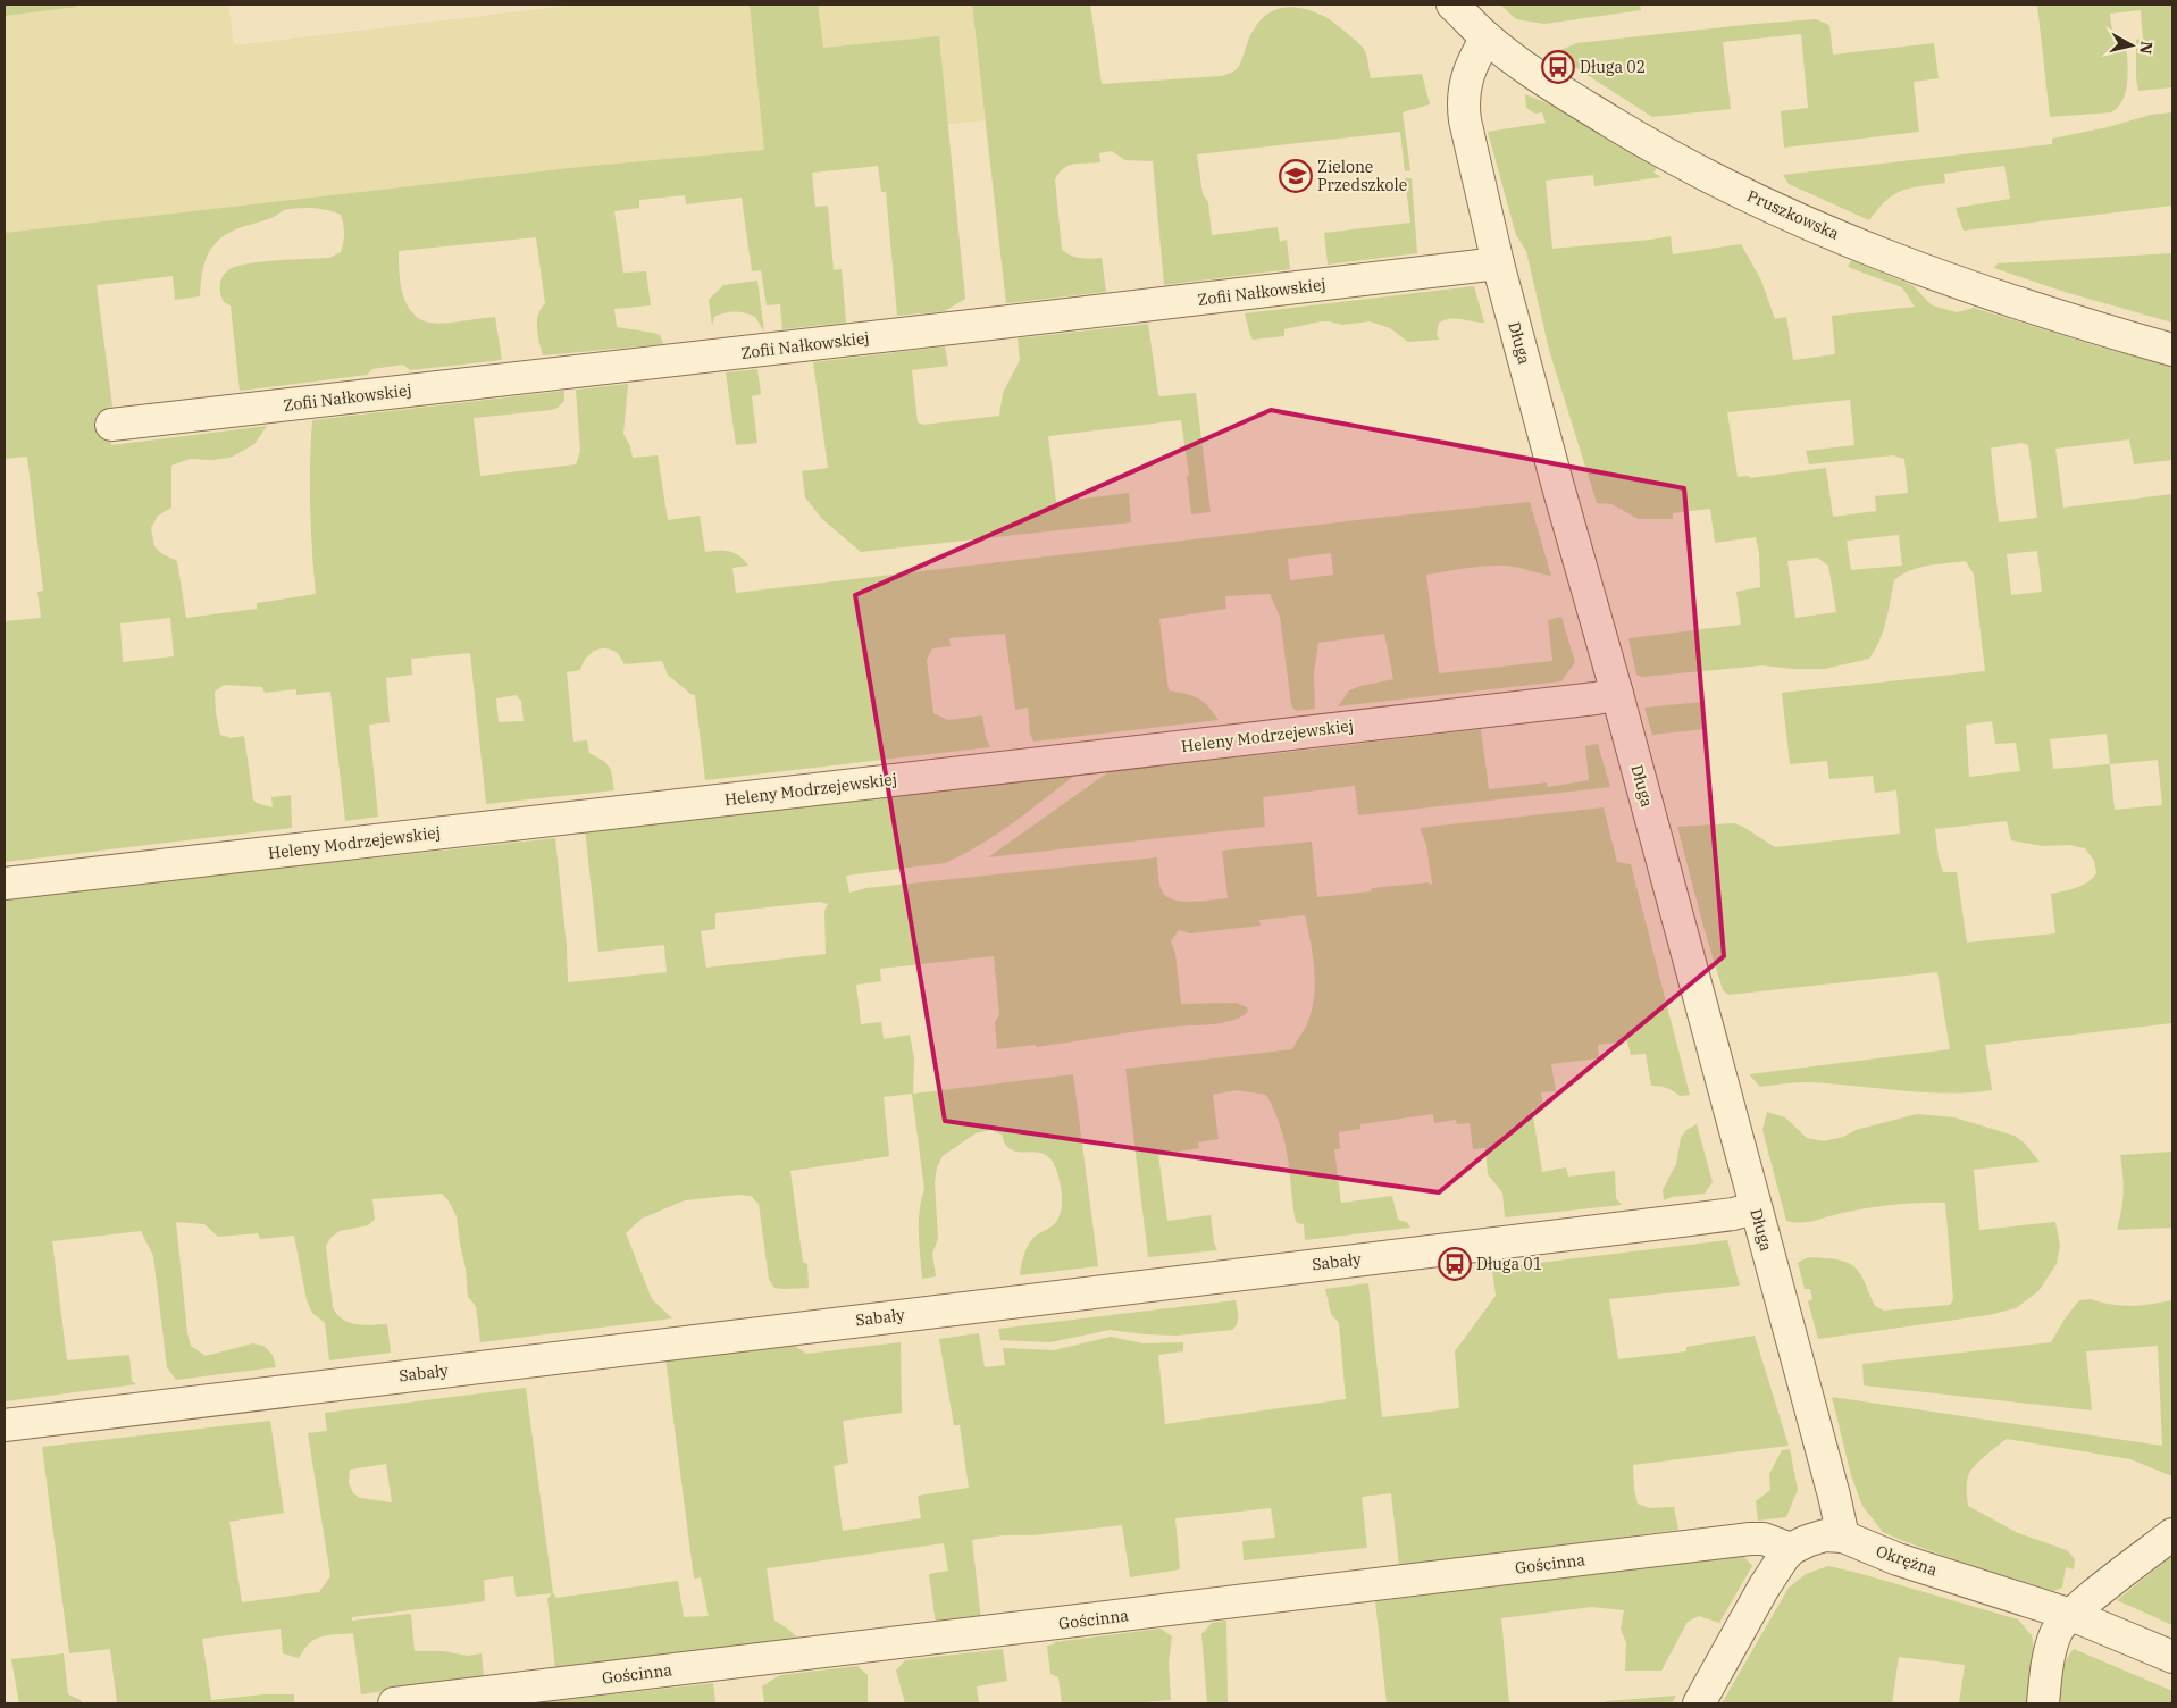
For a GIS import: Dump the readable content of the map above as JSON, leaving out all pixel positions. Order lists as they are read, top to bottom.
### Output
{
  "streets": {
    "street": [
      "Pruszkowska",
      "Zofii Nałkowskiej",
      "Długa",
      "Heleny Modrzejewskiej",
      "Sabały",
      "Okrężna",
      "Gościnna"
    ]
  },
  "crossings": [
    ["Pruszkowska", "Długa"],
    ["Zofii Nałkowskiej", "Długa"],
    ["Długa", "Heleny Modrzejewskiej"],
    ["Długa", "Sabały"],
    ["Długa", "Okrężna"],
    ["Okrężna", "Gościnna"]
  ],
  "places": {
    "bus stop": ["Długa 02", "Długa 01"],
    "school or university": ["Zielone Przedszkole"]
  },
  "north": "right"
}
